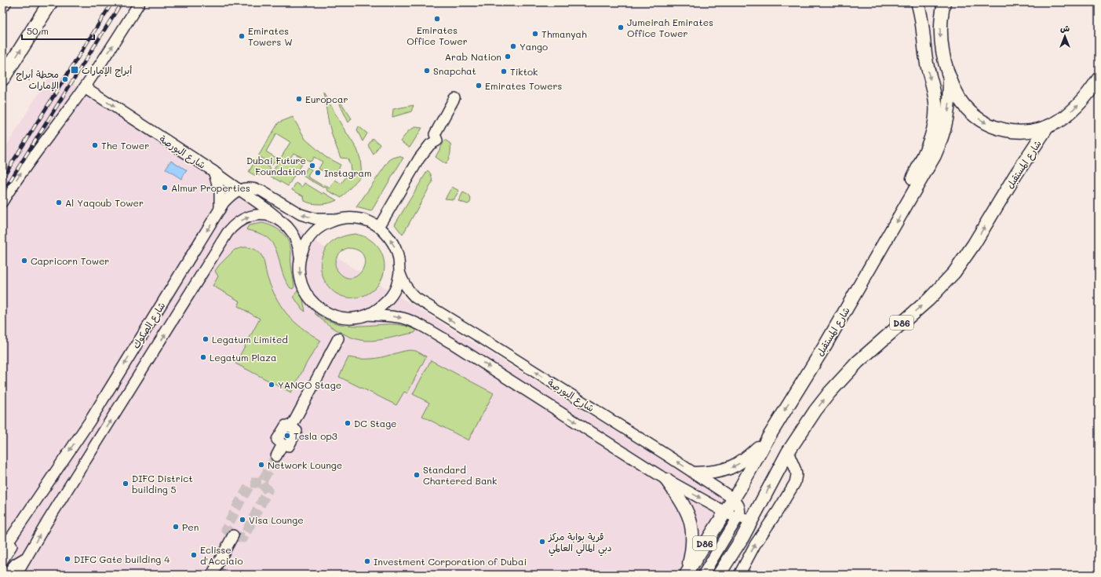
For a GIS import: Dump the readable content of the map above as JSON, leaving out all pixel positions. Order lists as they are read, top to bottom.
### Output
{
  "streets": {
    "main road": ["شارع المستقبل", "D86"],
    "street": ["شارع البورصة", "شارع الصكوك"]
  },
  "crossings": [
    ["شارع البورصة", "شارع المستقبل"],
    ["شارع البورصة", "شارع الصكوك"]
  ],
  "places": {
    "other": [
      "Emirates Office Tower",
      "Jumeirah Emirates Office Tower",
      "Thmanyah",
      "Emirates Towers W",
      "Yango",
      "Arab Nation",
      "Snapchat",
      "Tiktok",
      "محطة أبراج الإمارات",
      "Emirates Towers",
      "Europcar",
      "The Tower",
      "Dubai Future Foundation",
      "Instagram",
      "Almur Properties",
      "Al Yaqoub Tower",
      "Capricorn Tower",
      "Legatum Limited",
      "Legatum Plaza",
      "YANGO Stage",
      "DC Stage",
      "Tesla op3",
      "Network Lounge",
      "Standard Chartered Bank",
      "DIFC District building 5",
      "Visa Lounge",
      "Pen",
      "قرية بوابة مركز دبي المالي العالمي",
      "Eclisse d'Acciaio",
      "DIFC Gate building 4",
      "Investment Corporation of Dubai"
    ],
    "transit": ["أبراج الإمارات"]
  },
  "scale_bar": "50 m",
  "north": "top"
}
